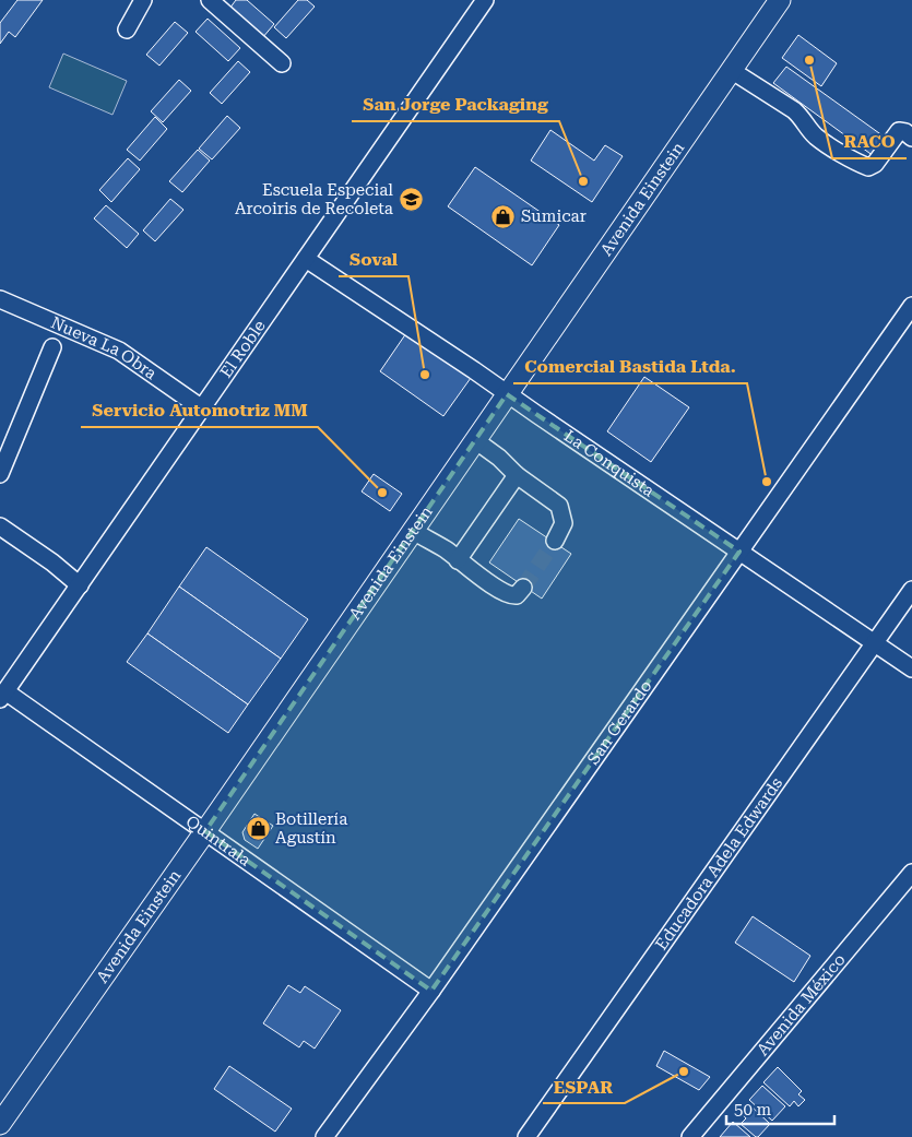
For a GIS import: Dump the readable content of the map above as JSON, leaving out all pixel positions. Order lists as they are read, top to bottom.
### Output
{
  "streets": {
    "main road": ["Avenida Einstein"],
    "street": [
      "Nueva La Obra",
      "El Roble",
      "La Conquista",
      "San Gerardo",
      "Quintrala",
      "Educadora Adela Edwards",
      "Avenida México"
    ]
  },
  "crossings": [
    ["Avenida Einstein", "La Conquista"],
    ["Avenida Einstein", "Quintrala"],
    ["Nueva La Obra", "El Roble"],
    ["El Roble", "La Conquista"],
    ["El Roble", "Quintrala"],
    ["La Conquista", "San Gerardo"],
    ["La Conquista", "Educadora Adela Edwards"],
    ["San Gerardo", "Quintrala"]
  ],
  "places": {
    "other": [
      "RACO",
      "San Jorge Packaging",
      "Soval",
      "Comercial Bastida Ltda.",
      "Servicio Automotriz MM",
      "ESPAR"
    ],
    "school or university": ["Escuela Especial Arcoiris de Recoleta"],
    "shop": ["Sumicar", "Botillería Agustín"]
  },
  "scale_bar": "50 m"
}
